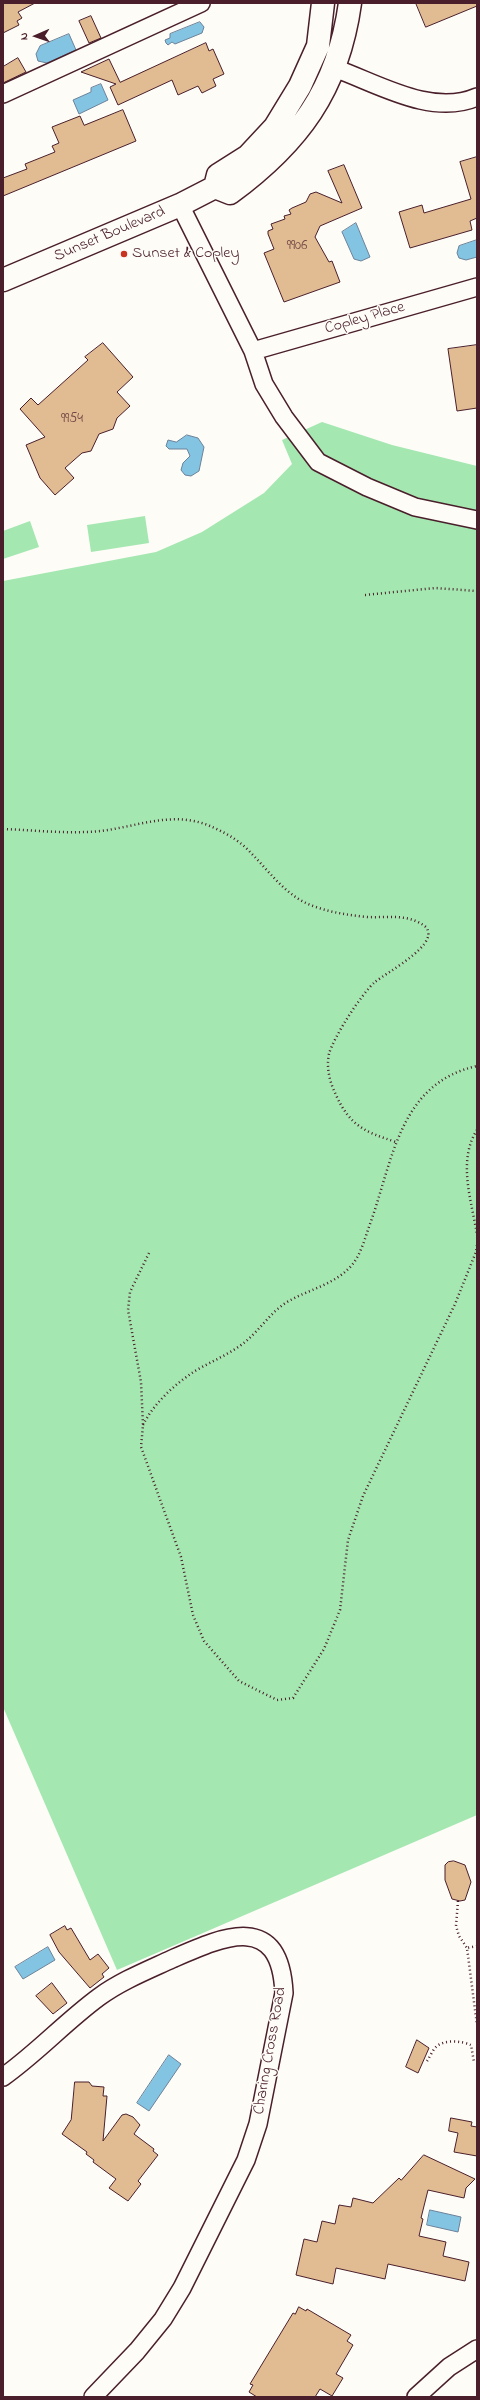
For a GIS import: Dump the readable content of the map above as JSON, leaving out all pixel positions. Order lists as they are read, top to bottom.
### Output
{
  "streets": {
    "main road": ["Sunset Boulevard"],
    "street": ["Copley Place", "Charing Cross Road"]
  },
  "places": ["Sunset & Copley"],
  "house_numbers": ["9906", "9954"],
  "north": "left"
}
